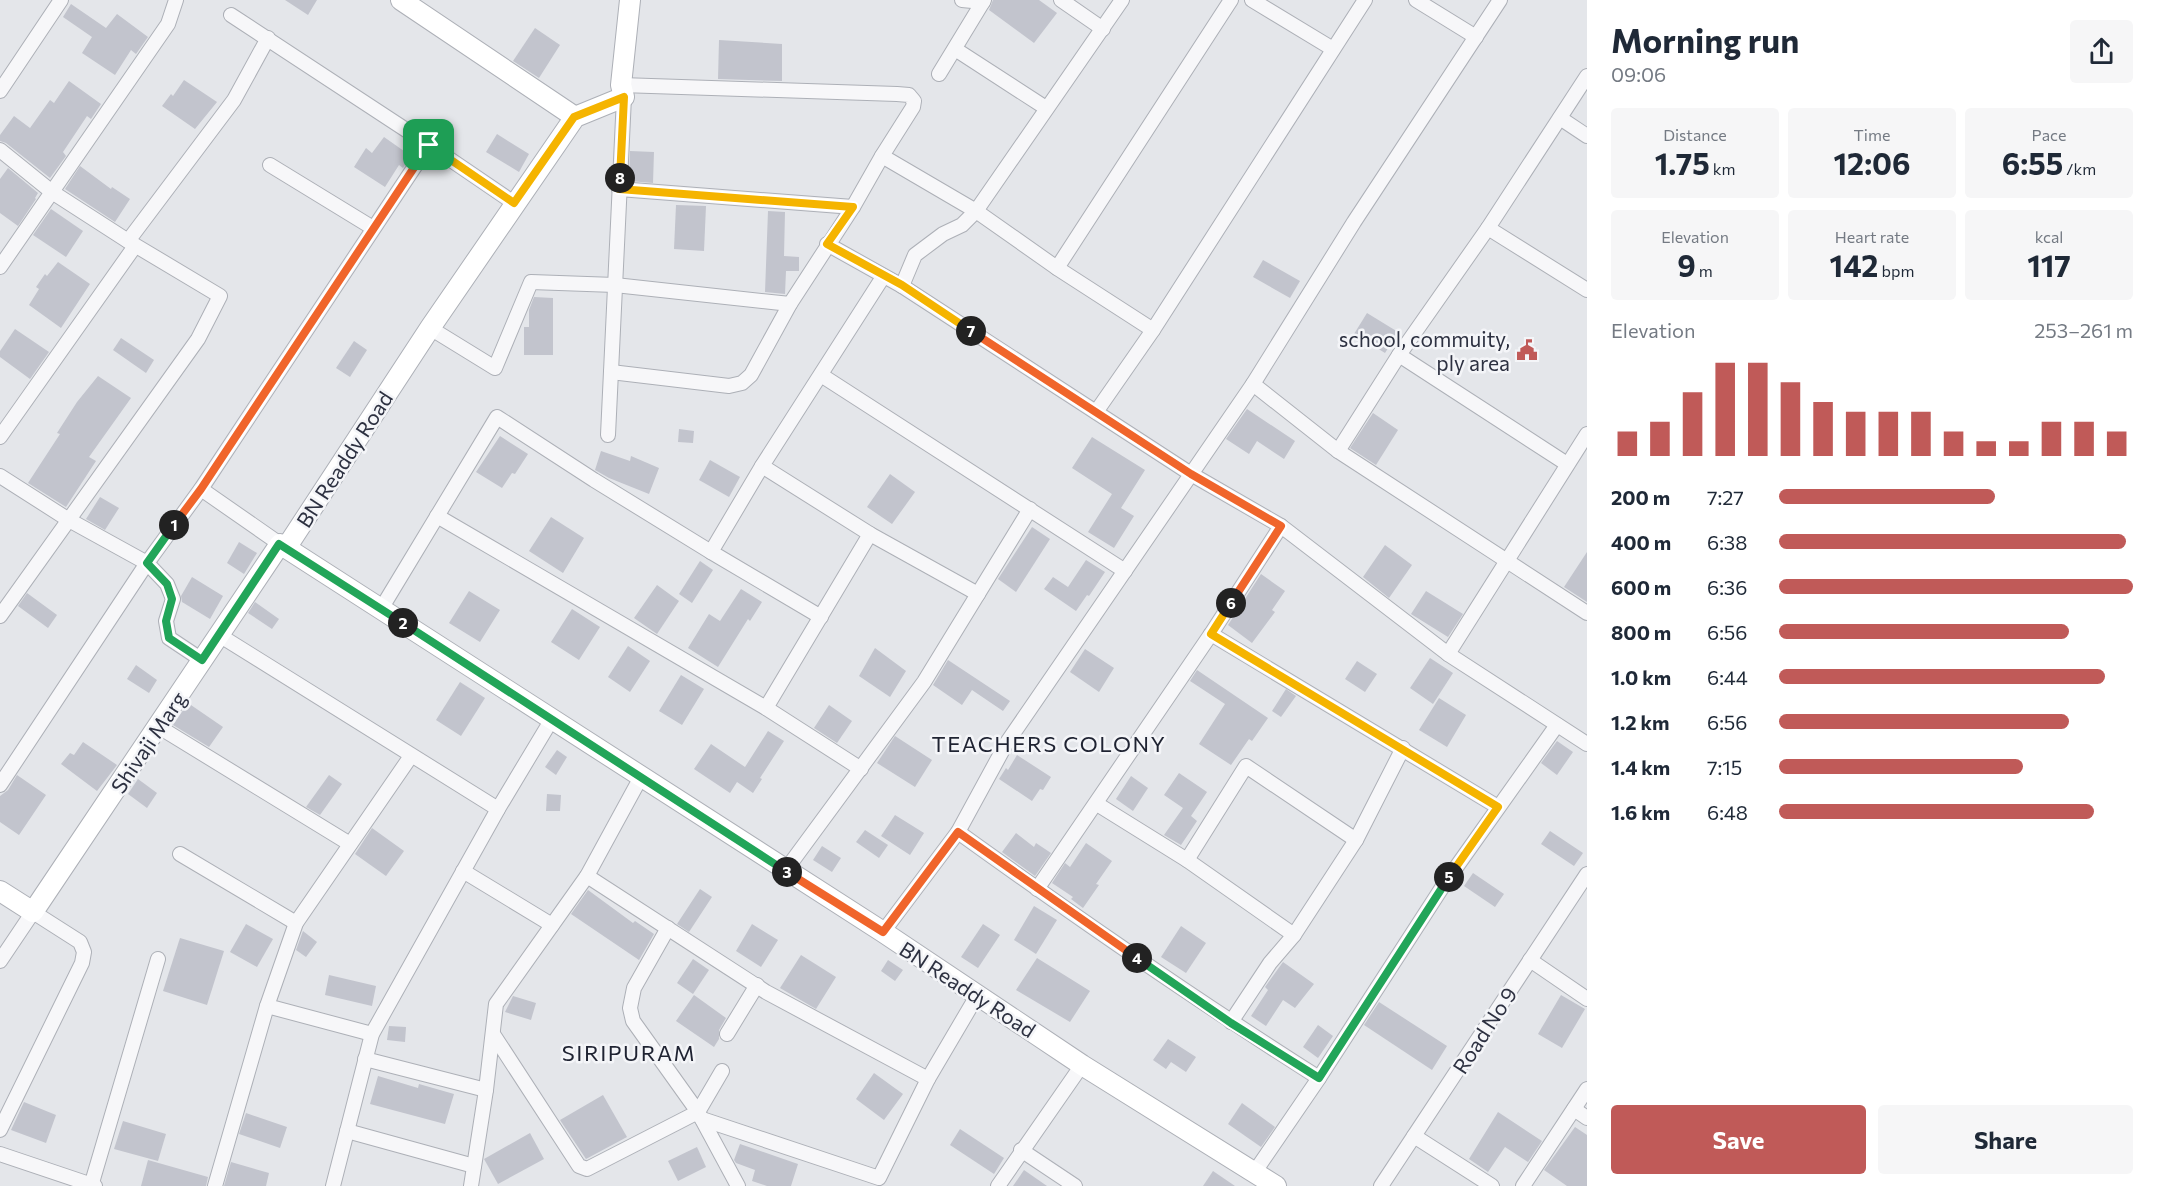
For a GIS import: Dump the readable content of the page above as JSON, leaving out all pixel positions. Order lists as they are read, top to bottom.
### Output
{
  "streets": {
    "street": ["BN Readdy Road", "Shivaji Marg", "Road No 9"]
  },
  "crossings": [
    ["BN Readdy Road", "Shivaji Marg"]
  ],
  "districts": ["TEACHERS COLONY", "SIRIPURAM"],
  "places": {
    "public building": ["school, commuity, ply area"]
  },
  "page": {
    "heading": ["Morning run", "09:06"],
    "stats": [
      ["Distance", "1.75 km"],
      ["Time", "12:06"],
      ["Pace", "6:55 /km"],
      ["Elevation", "9 m"],
      ["Heart rate", "142 bpm"],
      ["kcal", "117"]
    ],
    "pins": [
      "8",
      "7",
      "1",
      "6",
      "2",
      "3",
      "5",
      "4"
    ],
    "chart": ["Elevation", "253–261 m"],
    "list": [
      {
        "name": "200 m",
        "note": "7:27"
      },
      {
        "name": "400 m",
        "note": "6:38"
      },
      {
        "name": "600 m",
        "note": "6:36"
      },
      {
        "name": "800 m",
        "note": "6:56"
      },
      {
        "name": "1.0 km",
        "note": "6:44"
      },
      {
        "name": "1.2 km",
        "note": "6:56"
      },
      {
        "name": "1.4 km",
        "note": "7:15"
      },
      {
        "name": "1.6 km",
        "note": "6:48"
      }
    ],
    "buttons": ["Save", "Share"]
  }
}
